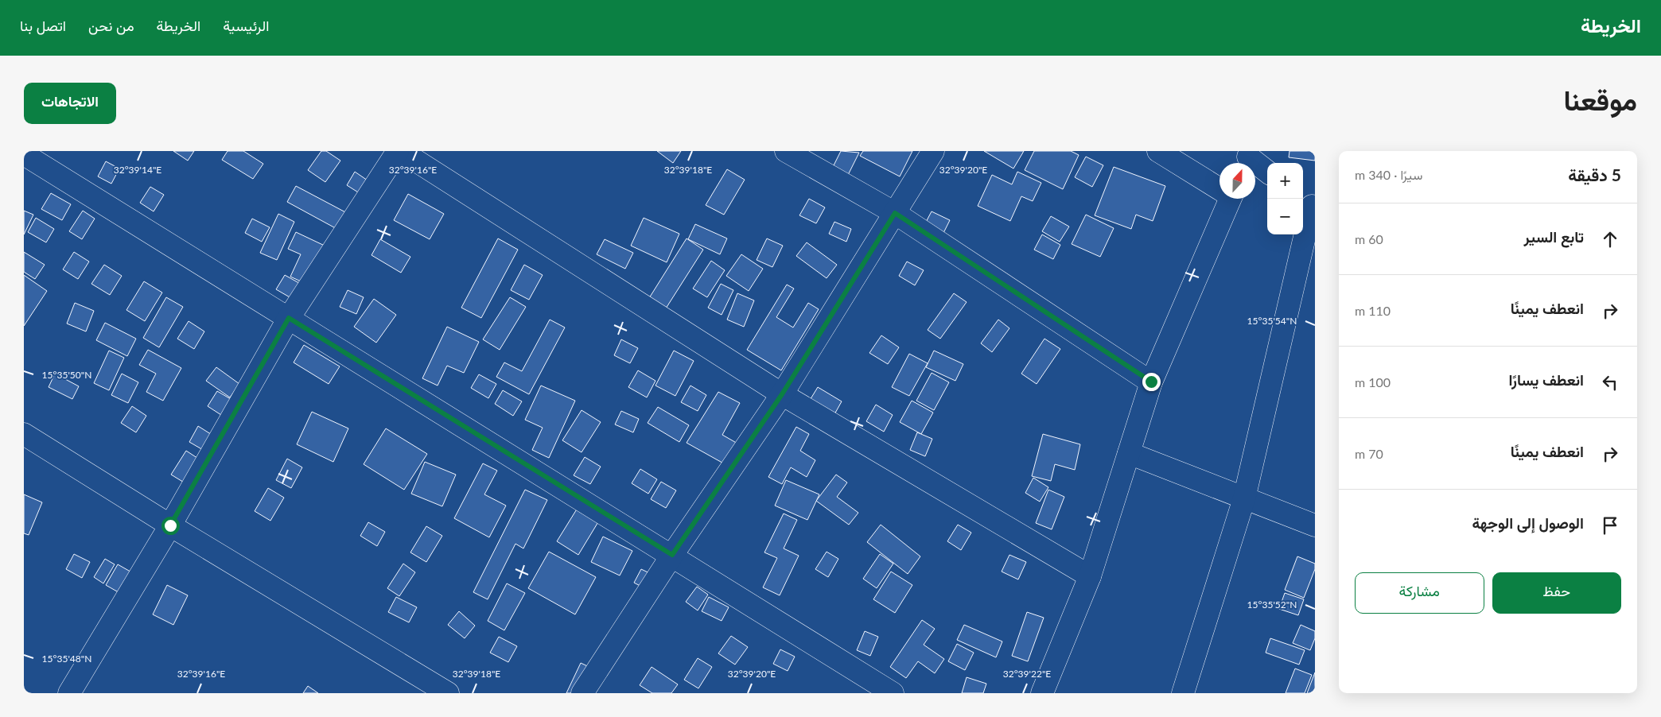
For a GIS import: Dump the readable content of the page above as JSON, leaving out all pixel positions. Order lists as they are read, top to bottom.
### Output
{
  "north": "top",
  "page": {
    "header": "الخريطة",
    "nav": [
      "الرئيسية",
      "الخريطة",
      "من نحن",
      "اتصل بنا"
    ],
    "title": "موقعنا",
    "buttons": [
      "الاتجاهات",
      ["حفظ", "مشاركة"]
    ],
    "heading": ["5 دقيقة", "سيرًا · 340 m"],
    "map_buttons": ["+", "−"],
    "list": [
      ["تابع السير", "60 m"],
      ["انعطف يمينًا", "110 m"],
      ["انعطف يسارًا", "100 m"],
      ["انعطف يمينًا", "70 m"],
      "الوصول إلى الوجهة"
    ]
  },
  "coordinates": [
    "32°39'14\"E",
    "32°39'16\"E",
    "32°39'18\"E",
    "32°39'20\"E",
    "15°35'54\"N",
    "15°35'50\"N",
    "15°35'52\"N",
    "15°35'48\"N",
    "32°39'22\"E"
  ]
}
